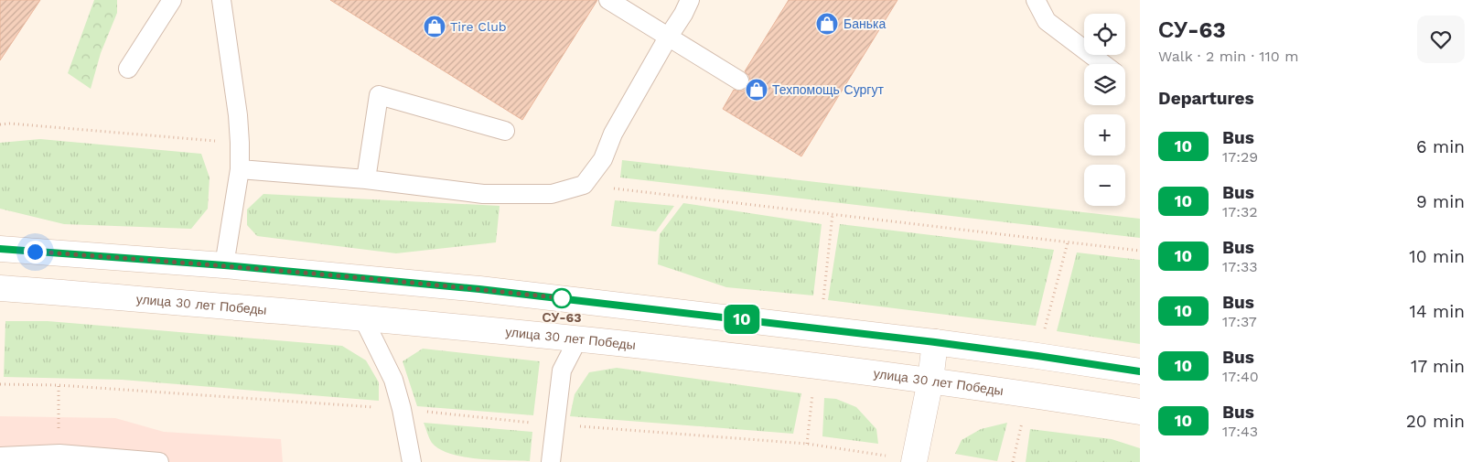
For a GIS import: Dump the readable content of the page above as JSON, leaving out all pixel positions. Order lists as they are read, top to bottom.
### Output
{
  "streets": {
    "main road": ["улица 30 лет Победы"]
  },
  "places": {
    "shop": ["Банька", "Tire Club", "Техпомощь Сургут"],
    "other": ["СУ-63"]
  },
  "lines": ["bus line 10"],
  "page": {
    "on_map": "10",
    "heading": [
      ["СУ-63", "Walk · 2 min · 110 m"],
      "Departures"
    ],
    "map_buttons": ["+", "−"],
    "list": [
      {
        "mark": "10",
        "name": "Bus",
        "note": "17:29",
        "value": "6 min"
      },
      {
        "mark": "10",
        "name": "Bus",
        "note": "17:32",
        "value": "9 min"
      },
      {
        "mark": "10",
        "name": "Bus",
        "note": "17:33",
        "value": "10 min"
      },
      {
        "mark": "10",
        "name": "Bus",
        "note": "17:37",
        "value": "14 min"
      },
      {
        "mark": "10",
        "name": "Bus",
        "note": "17:40",
        "value": "17 min"
      },
      {
        "mark": "10",
        "name": "Bus",
        "note": "17:43",
        "value": "20 min"
      }
    ]
  }
}
